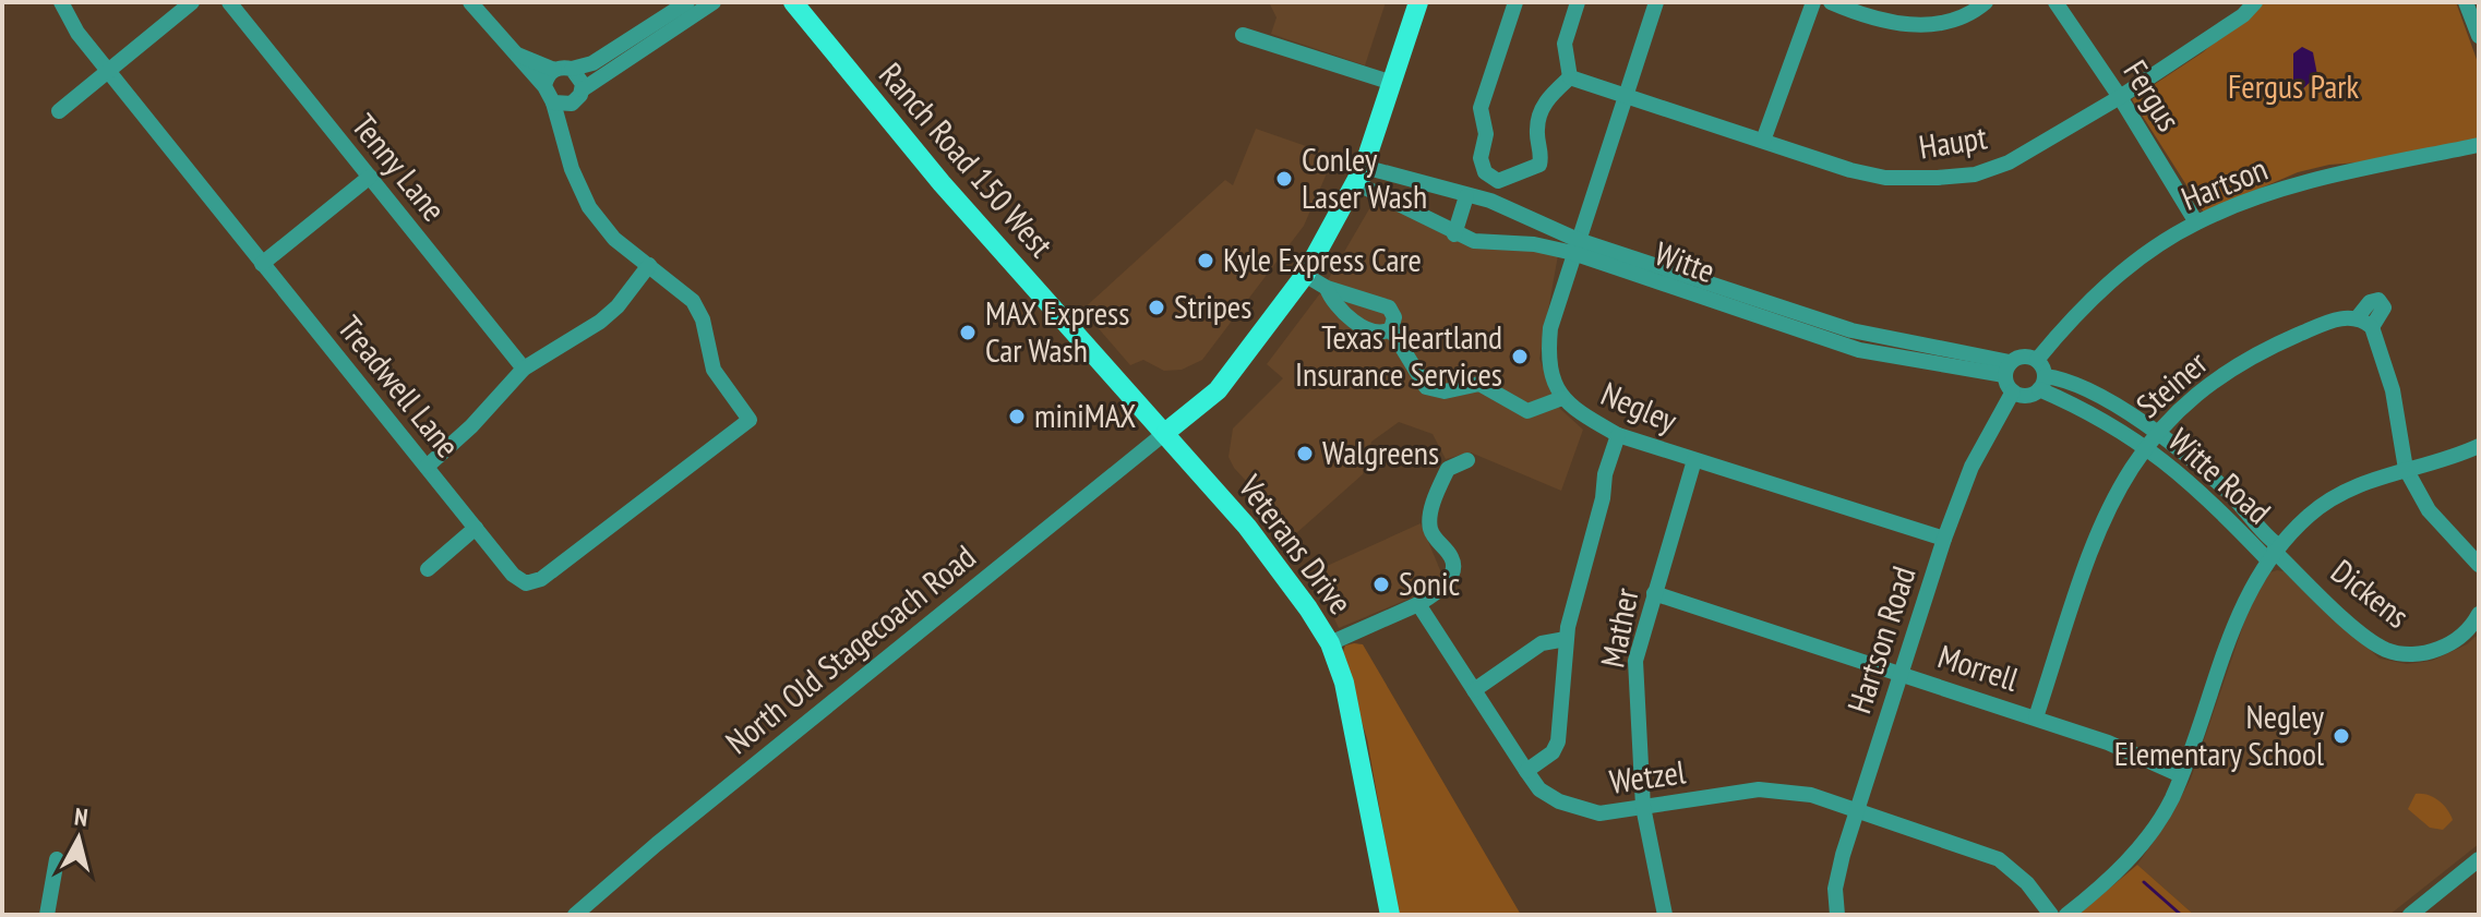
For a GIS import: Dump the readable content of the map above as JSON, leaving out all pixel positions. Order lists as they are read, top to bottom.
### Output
{
  "streets": {
    "main road": ["Ranch Road 150 West", "Veterans Drive"],
    "street": [
      "Fergus",
      "Haupt",
      "Tenny Lane",
      "Hartson",
      "Witte",
      "Steiner",
      "Treadwell Lane",
      "Negley",
      "Witte Road",
      "Dickens",
      "Mather",
      "Hartson Road",
      "North Old Stagecoach Road",
      "Morrell",
      "Wetzel"
    ]
  },
  "crossings": [
    ["Fergus", "Haupt"],
    ["Fergus", "Hartson"],
    ["Haupt", "Negley"],
    ["Ranch Road 150 West", "Veterans Drive"],
    ["Ranch Road 150 West", "North Old Stagecoach Road"],
    ["Hartson", "Witte"],
    ["Hartson", "Witte Road"],
    ["Hartson", "Hartson Road"],
    ["Witte", "Negley"],
    ["Witte", "Witte Road"],
    ["Witte", "Hartson Road"],
    ["Steiner", "Witte Road"],
    ["Steiner", "Morrell"],
    ["Negley", "Mather"],
    ["Negley", "Hartson Road"],
    ["Witte Road", "Dickens"],
    ["Witte Road", "Hartson Road"],
    ["Veterans Drive", "North Old Stagecoach Road"],
    ["Mather", "Morrell"],
    ["Mather", "Wetzel"],
    ["Hartson Road", "Morrell"],
    ["Hartson Road", "Wetzel"]
  ],
  "parks": ["Fergus Park"],
  "places": [
    "Conley Laser Wash",
    "Kyle Express Care",
    "Stripes",
    "MAX Express Car Wash",
    "Texas Heartland Insurance Services",
    "miniMAX",
    "Walgreens",
    "Sonic",
    "Negley Elementary School"
  ],
  "north": "top"
}
